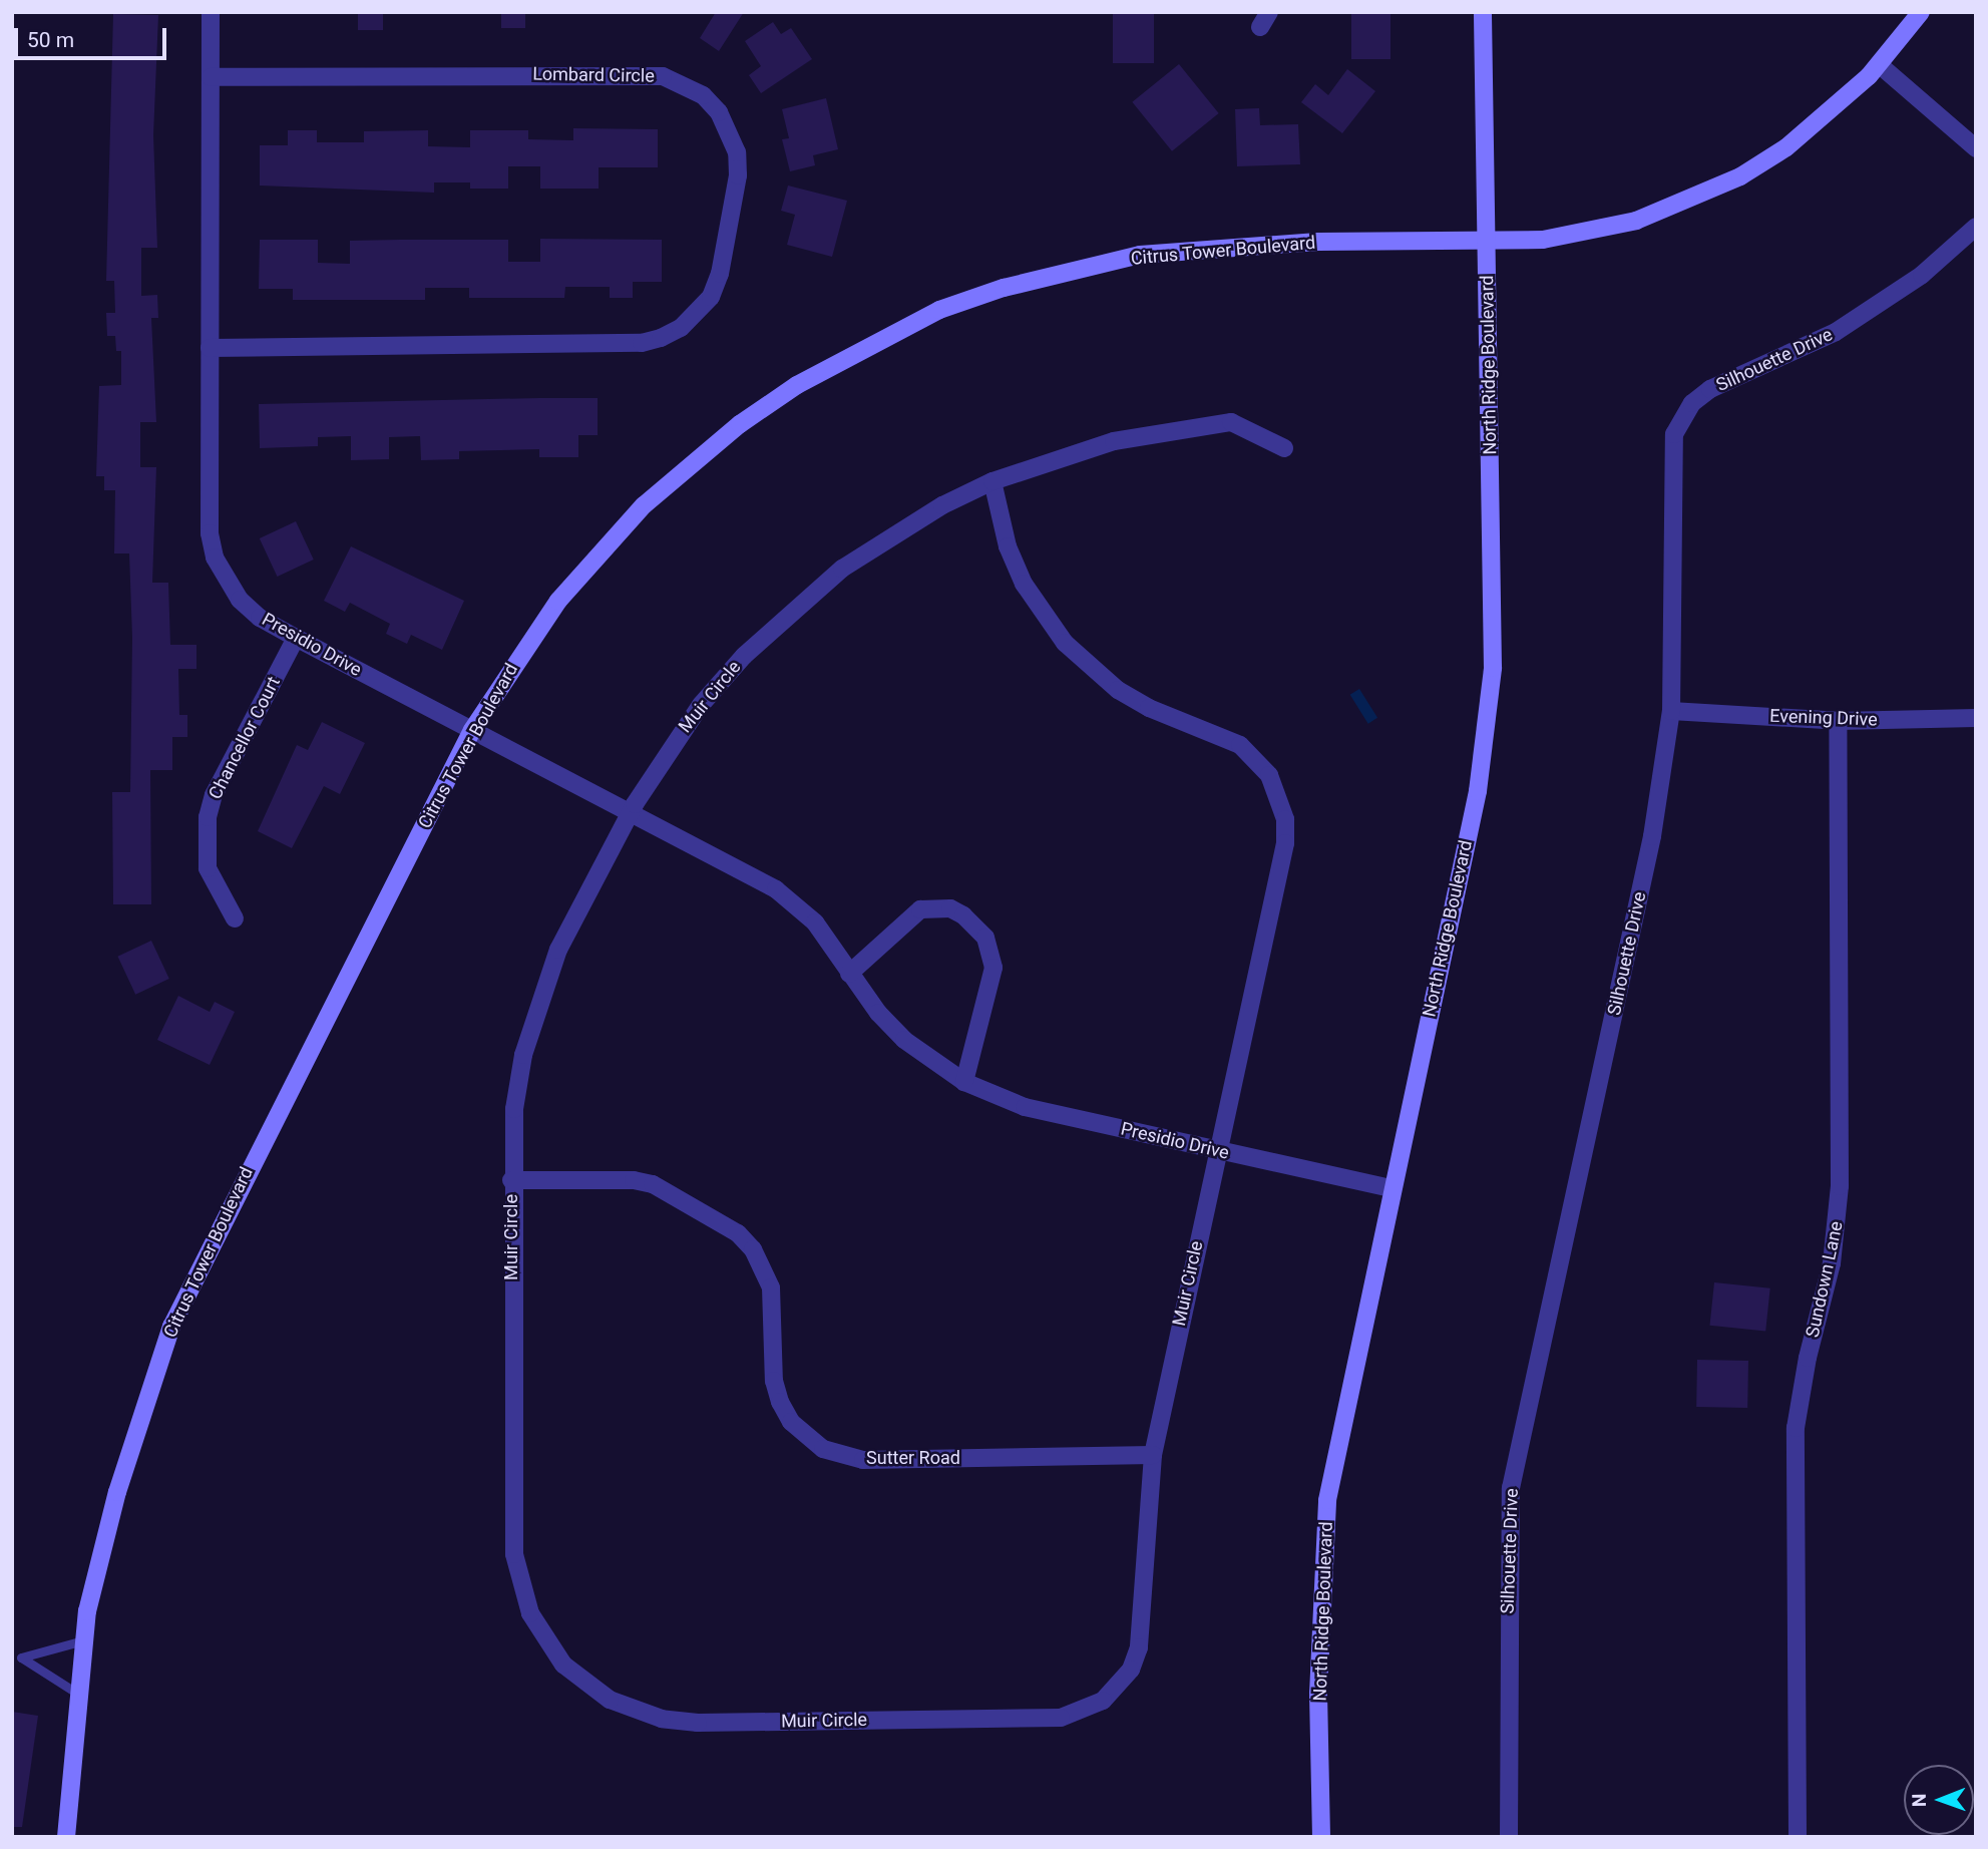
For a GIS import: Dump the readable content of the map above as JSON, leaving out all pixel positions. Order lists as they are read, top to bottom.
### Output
{
  "streets": {
    "main road": ["Citrus Tower Boulevard", "North Ridge Boulevard"],
    "street": [
      "Lombard Circle",
      "Silhouette Drive",
      "Presidio Drive",
      "Muir Circle",
      "Evening Drive",
      "Chancellor Court",
      "Sundown Lane",
      "Sutter Road"
    ]
  },
  "crossings": [
    ["Lombard Circle", "Presidio Drive"],
    ["Citrus Tower Boulevard", "North Ridge Boulevard"],
    ["Citrus Tower Boulevard", "Presidio Drive"],
    ["Silhouette Drive", "Evening Drive"],
    ["North Ridge Boulevard", "Presidio Drive"],
    ["Presidio Drive", "Muir Circle"],
    ["Presidio Drive", "Chancellor Court"],
    ["Muir Circle", "Sutter Road"],
    ["Evening Drive", "Sundown Lane"]
  ],
  "scale_bar": "50 m",
  "north": "left"
}
